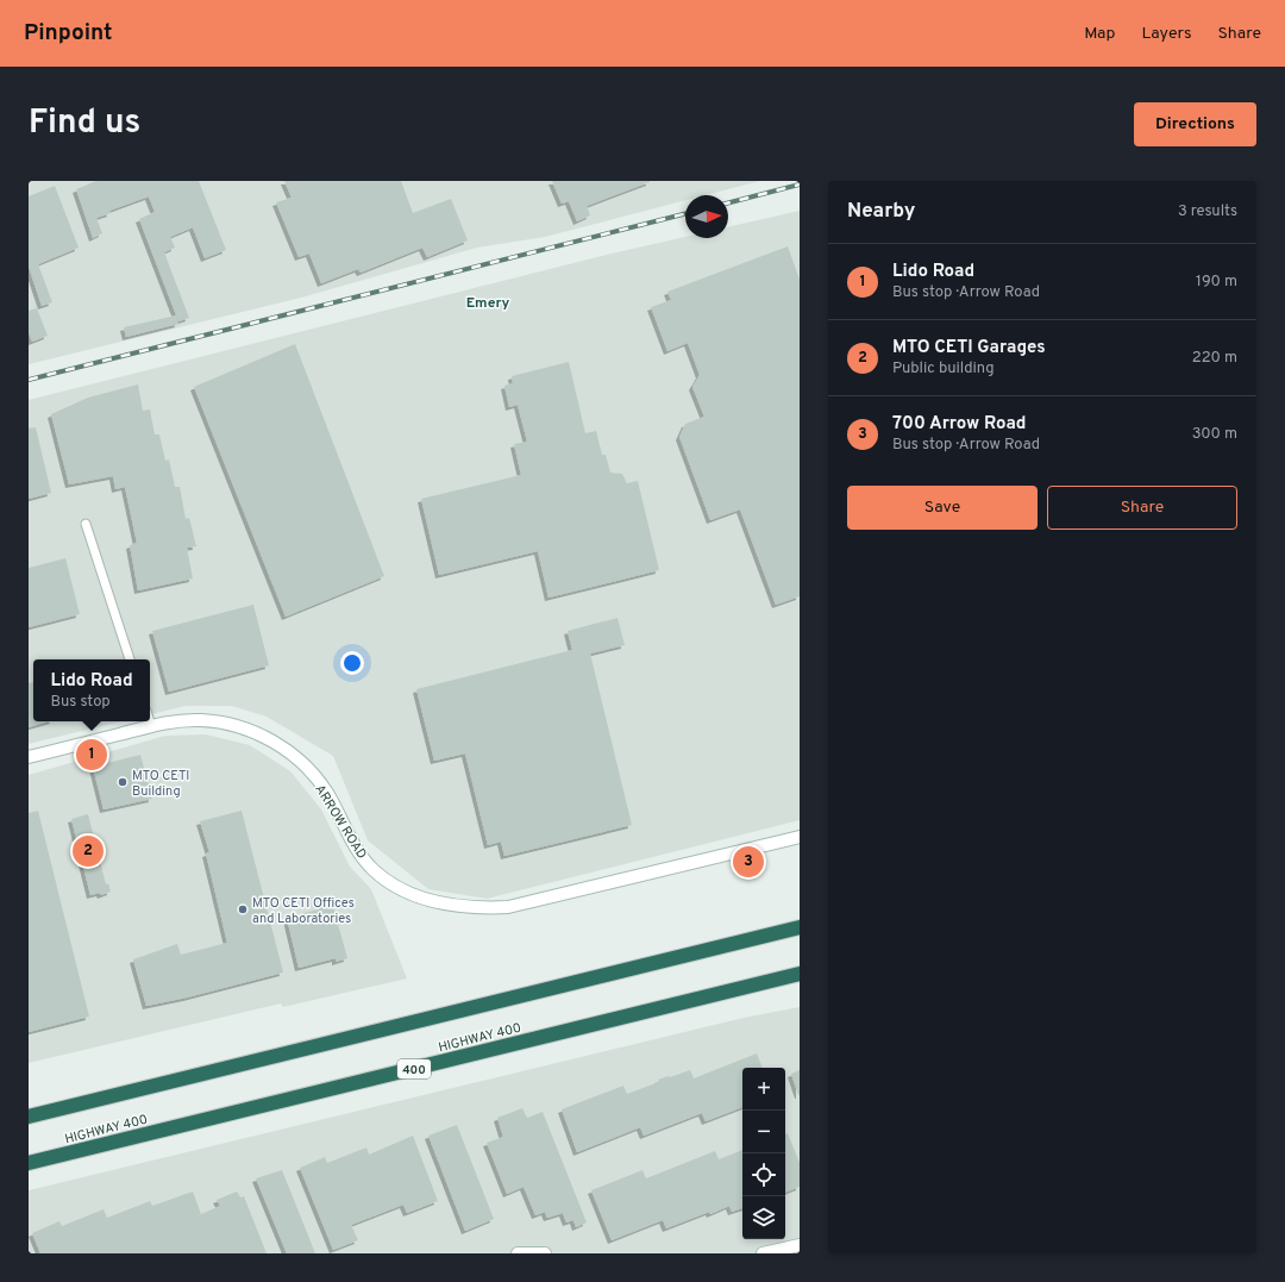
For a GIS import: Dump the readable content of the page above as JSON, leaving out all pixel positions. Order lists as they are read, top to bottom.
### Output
{
  "streets": {
    "highway": ["HIGHWAY 400", "400"],
    "street": ["ARROW ROAD"]
  },
  "districts": ["Emery"],
  "places": ["MTO CETI Building", "MTO CETI Offices and Laboratories"],
  "north": "right",
  "page": {
    "header": "Pinpoint",
    "nav": ["Map", "Layers", "Share"],
    "title": "Find us",
    "buttons": [
      "Directions",
      ["Save", "Share"]
    ],
    "heading": ["Nearby", "3 results"],
    "list": [
      {
        "mark": "1",
        "name": "Lido Road",
        "note": "Bus stop · Arrow Road",
        "value": "190 m"
      },
      {
        "mark": "2",
        "name": "MTO CETI Garages",
        "note": "Public building",
        "value": "220 m"
      },
      {
        "mark": "3",
        "name": "700 Arrow Road",
        "note": "Bus stop · Arrow Road",
        "value": "300 m"
      }
    ],
    "popup": ["Lido Road", "Bus stop"],
    "pins": ["1", "2", "3"],
    "map_buttons": ["+", "−"]
  }
}
